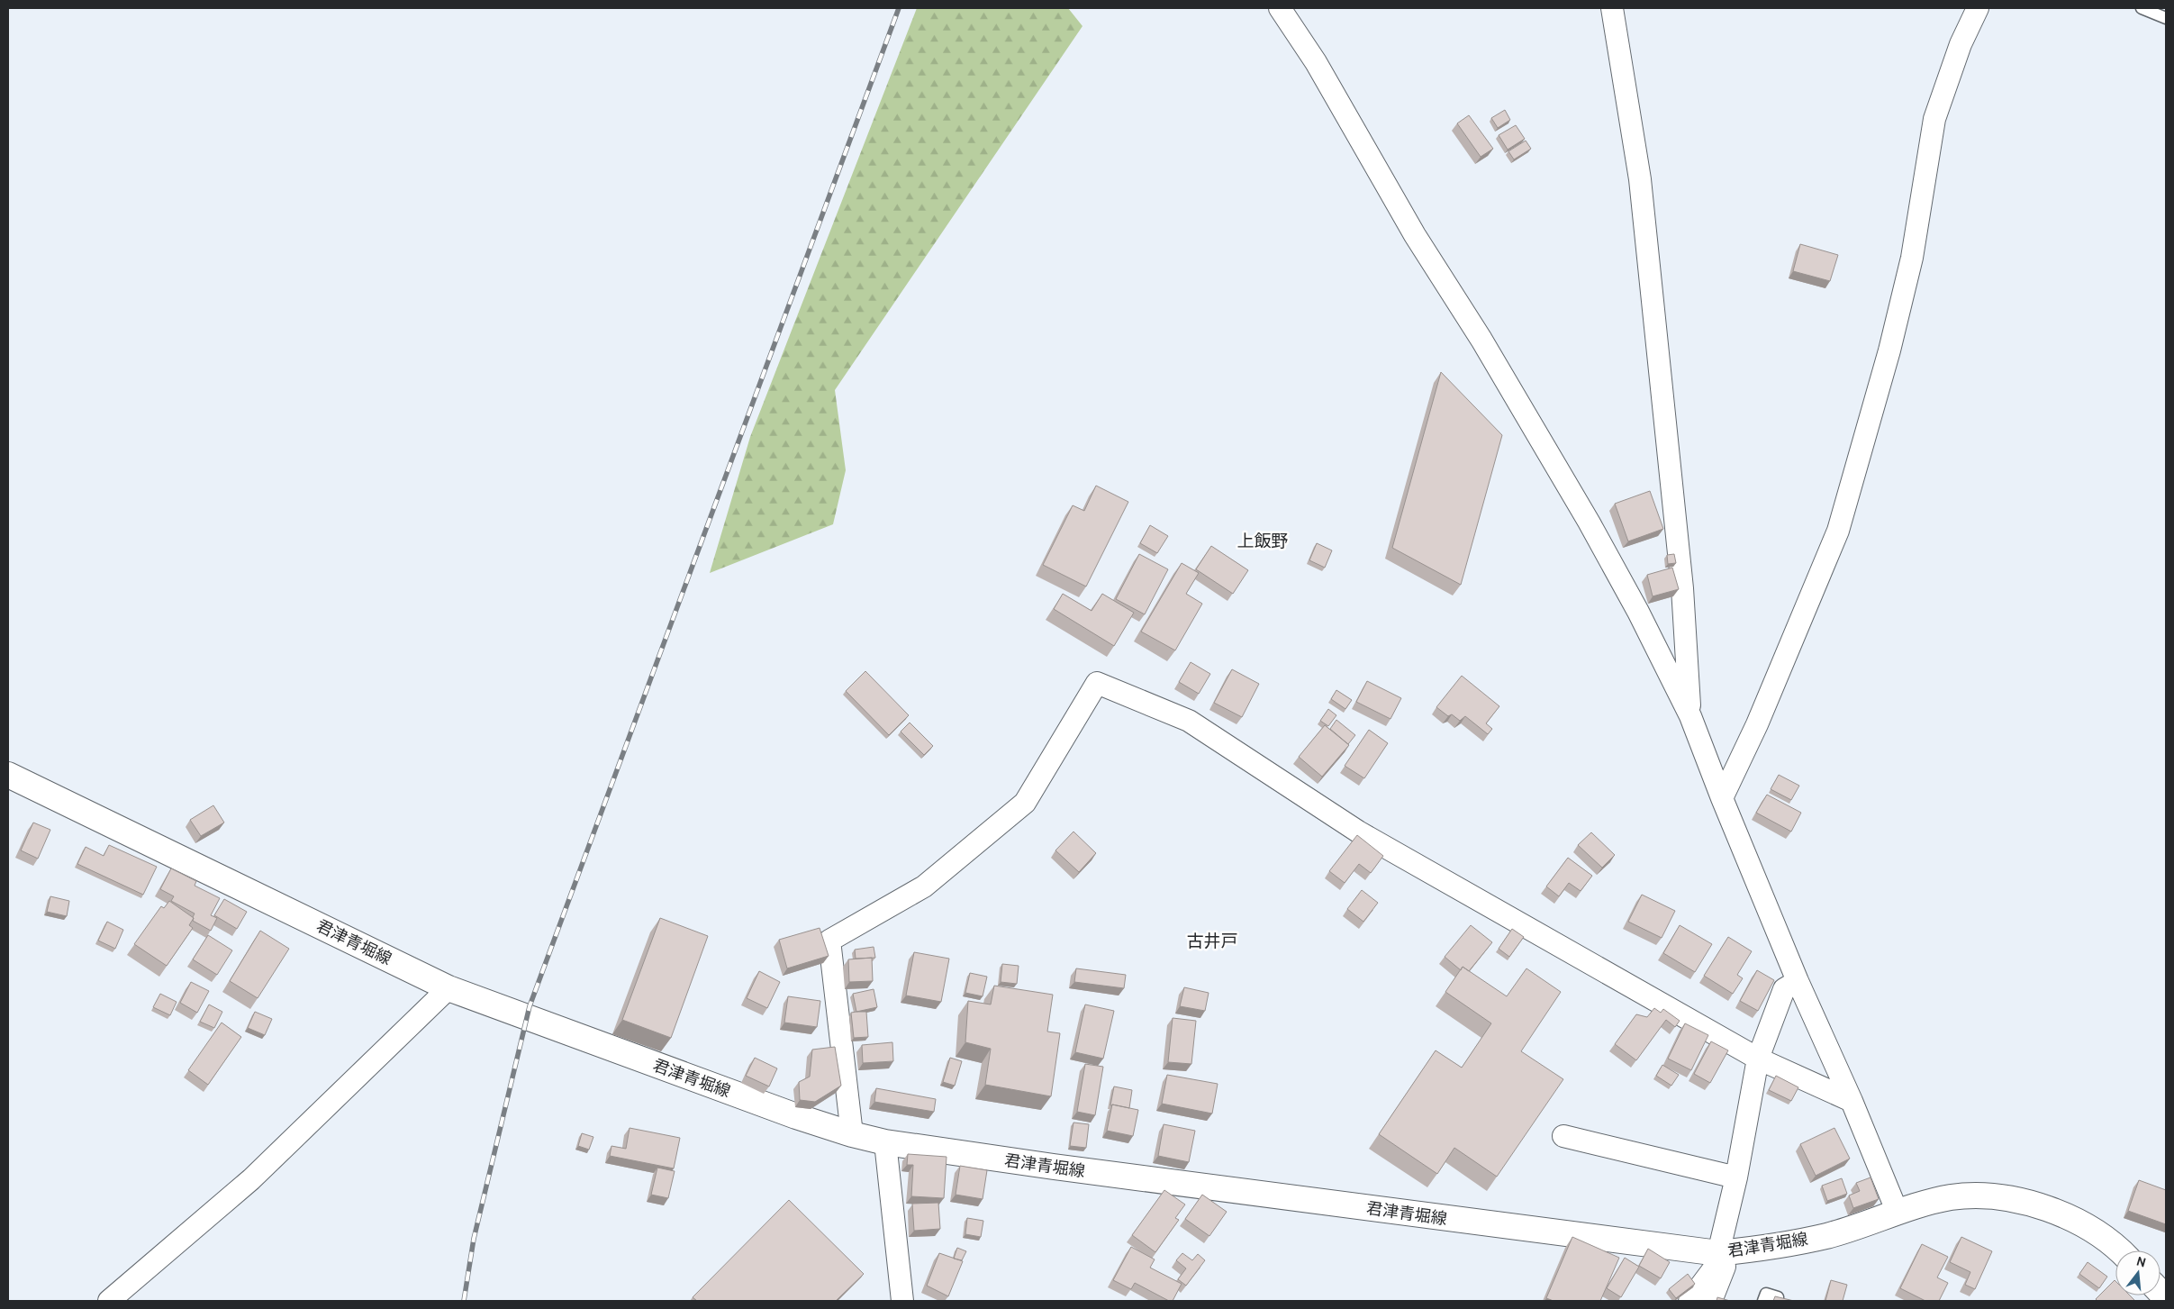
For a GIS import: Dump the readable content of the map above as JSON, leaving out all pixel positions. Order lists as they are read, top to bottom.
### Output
{
  "streets": {
    "main road": ["君津青堀線"]
  },
  "districts": ["上飯野", "古井戸"],
  "north": "top"
}
